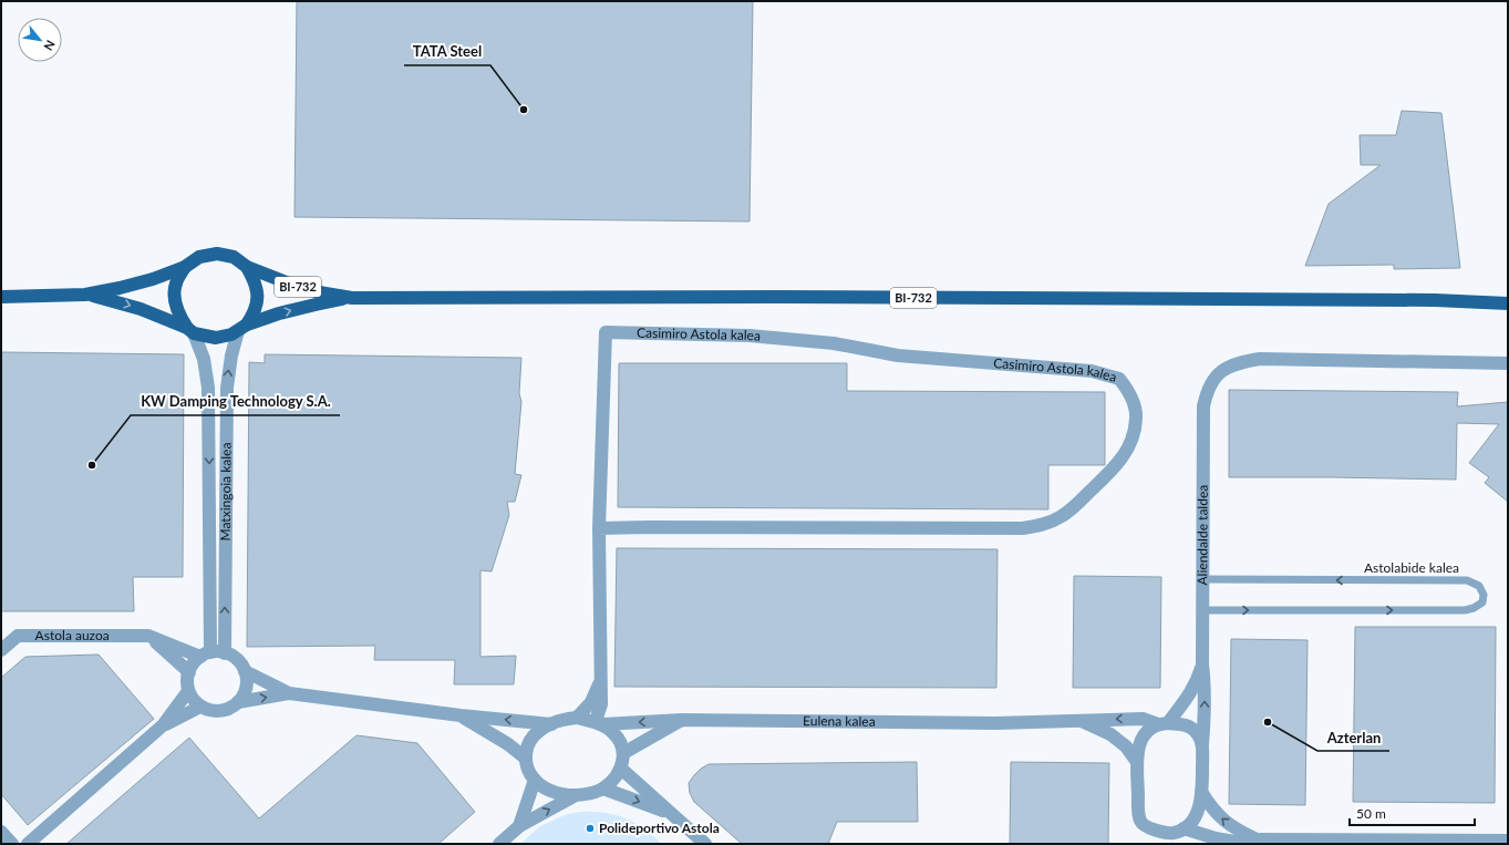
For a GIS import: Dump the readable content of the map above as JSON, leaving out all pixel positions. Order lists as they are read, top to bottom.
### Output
{
  "streets": {
    "main road": ["BI-732"],
    "street": [
      "Casimiro Astola kalea",
      "Matxingoia kalea",
      "Aliendalde taldea",
      "Astola auzoa",
      "Eulena kalea"
    ],
    "lane": ["Astolabide kalea"]
  },
  "crossings": [
    ["BI-732", "Matxingoia kalea"],
    ["Casimiro Astola kalea", "Eulena kalea"],
    ["Matxingoia kalea", "Astola auzoa"],
    ["Aliendalde taldea", "Astolabide kalea"]
  ],
  "places": [
    "TATA Steel",
    "KW Damping Technology S.A.",
    "Azterlan",
    "Polideportivo Astola"
  ],
  "scale_bar": "50 m",
  "north": "bottom right"
}
